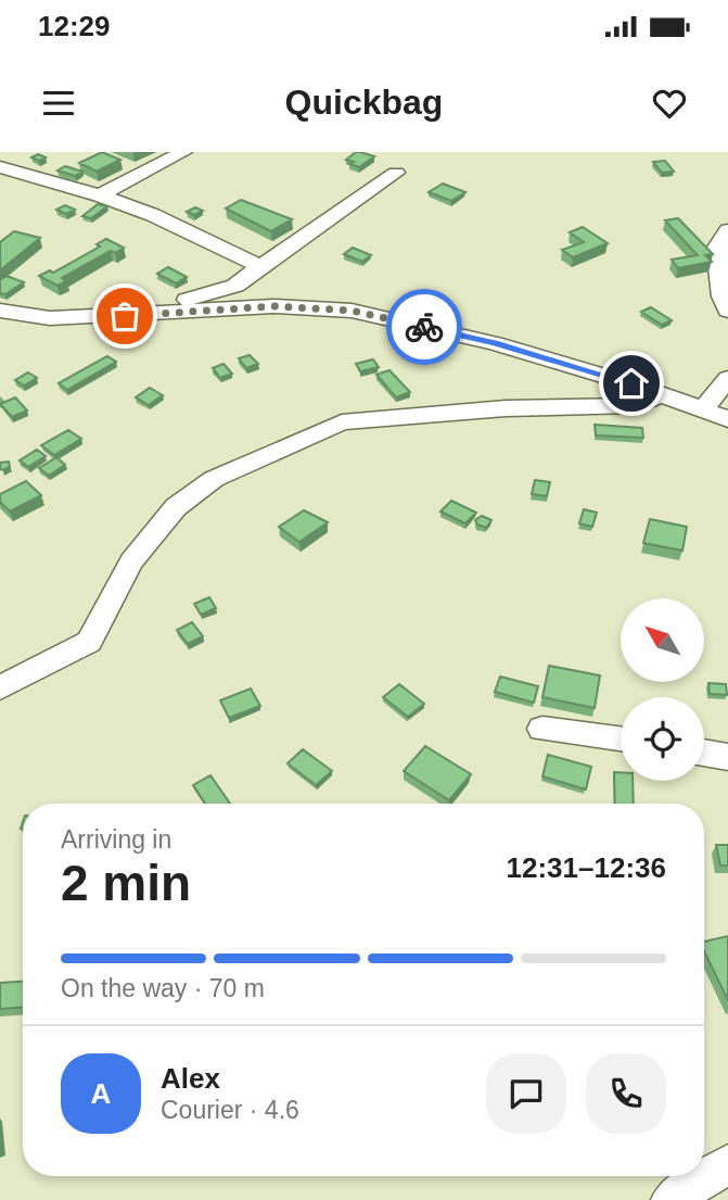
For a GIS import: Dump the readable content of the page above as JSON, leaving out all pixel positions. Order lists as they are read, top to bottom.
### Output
{
  "north": "top left",
  "page": {
    "status": "12:29",
    "header": "Quickbag",
    "heading": ["2 min", "Arriving in", "12:31–12:36"],
    "panel": ["Alex", "Courier · 4.6"],
    "bar": "On the way · 70 m",
    "round": "A"
  }
}
